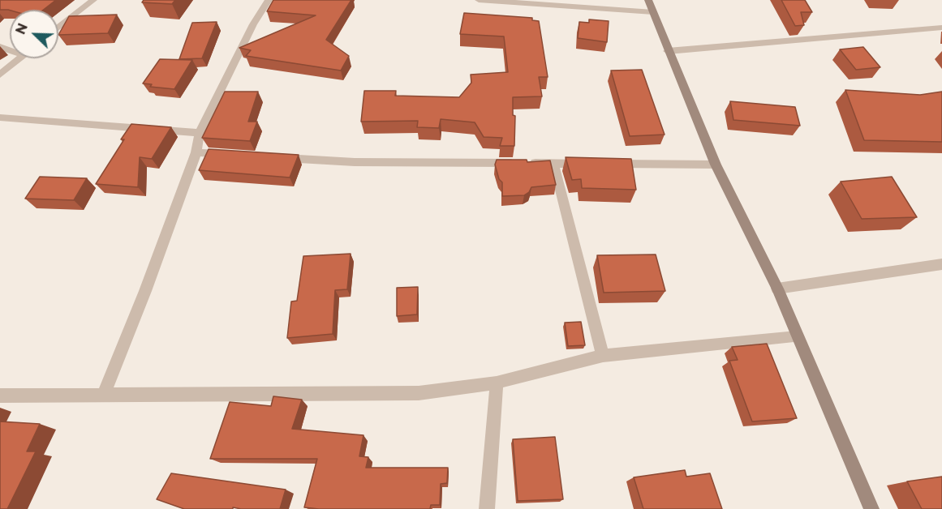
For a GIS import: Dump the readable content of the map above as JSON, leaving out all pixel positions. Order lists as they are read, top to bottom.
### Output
{
  "north": "top left"
}
